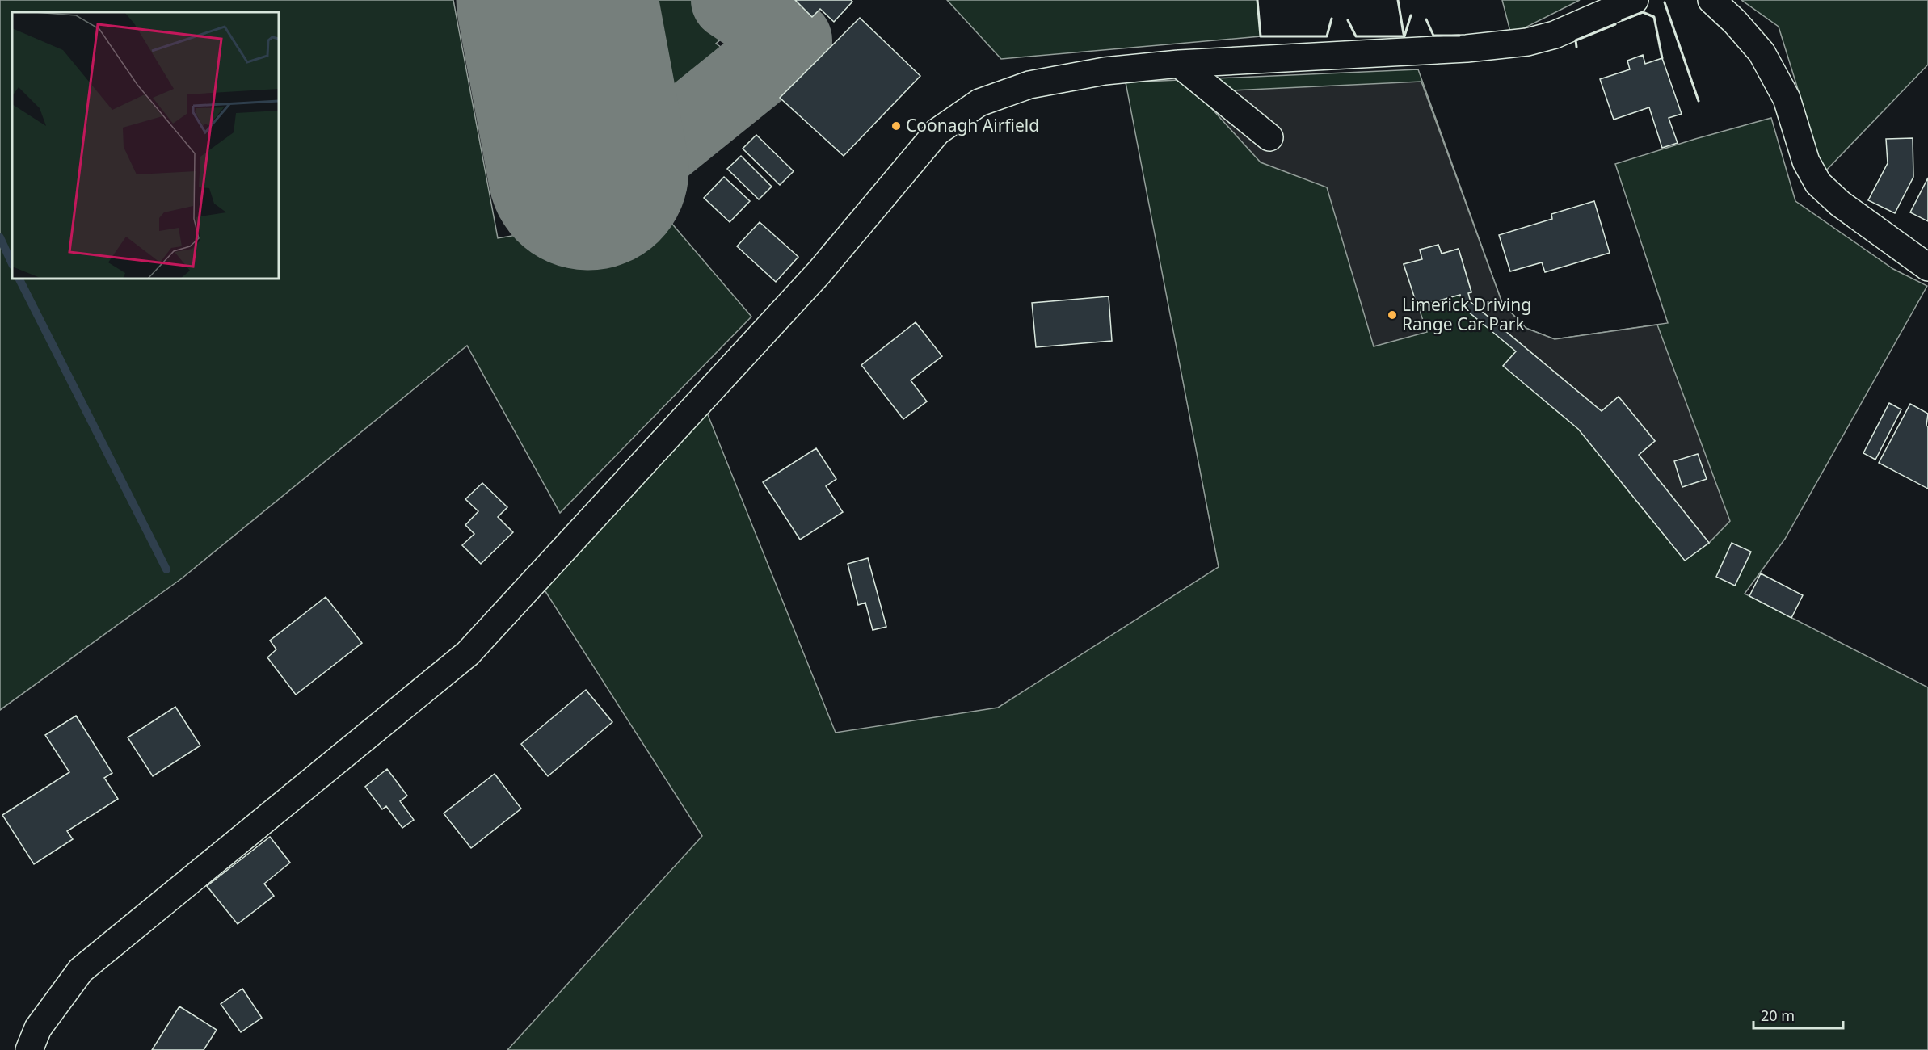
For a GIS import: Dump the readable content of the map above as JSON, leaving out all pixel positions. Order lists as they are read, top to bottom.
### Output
{
  "places": ["Coonagh Airfield", "Limerick Driving Range Car Park"],
  "scale_bar": "20 m"
}
